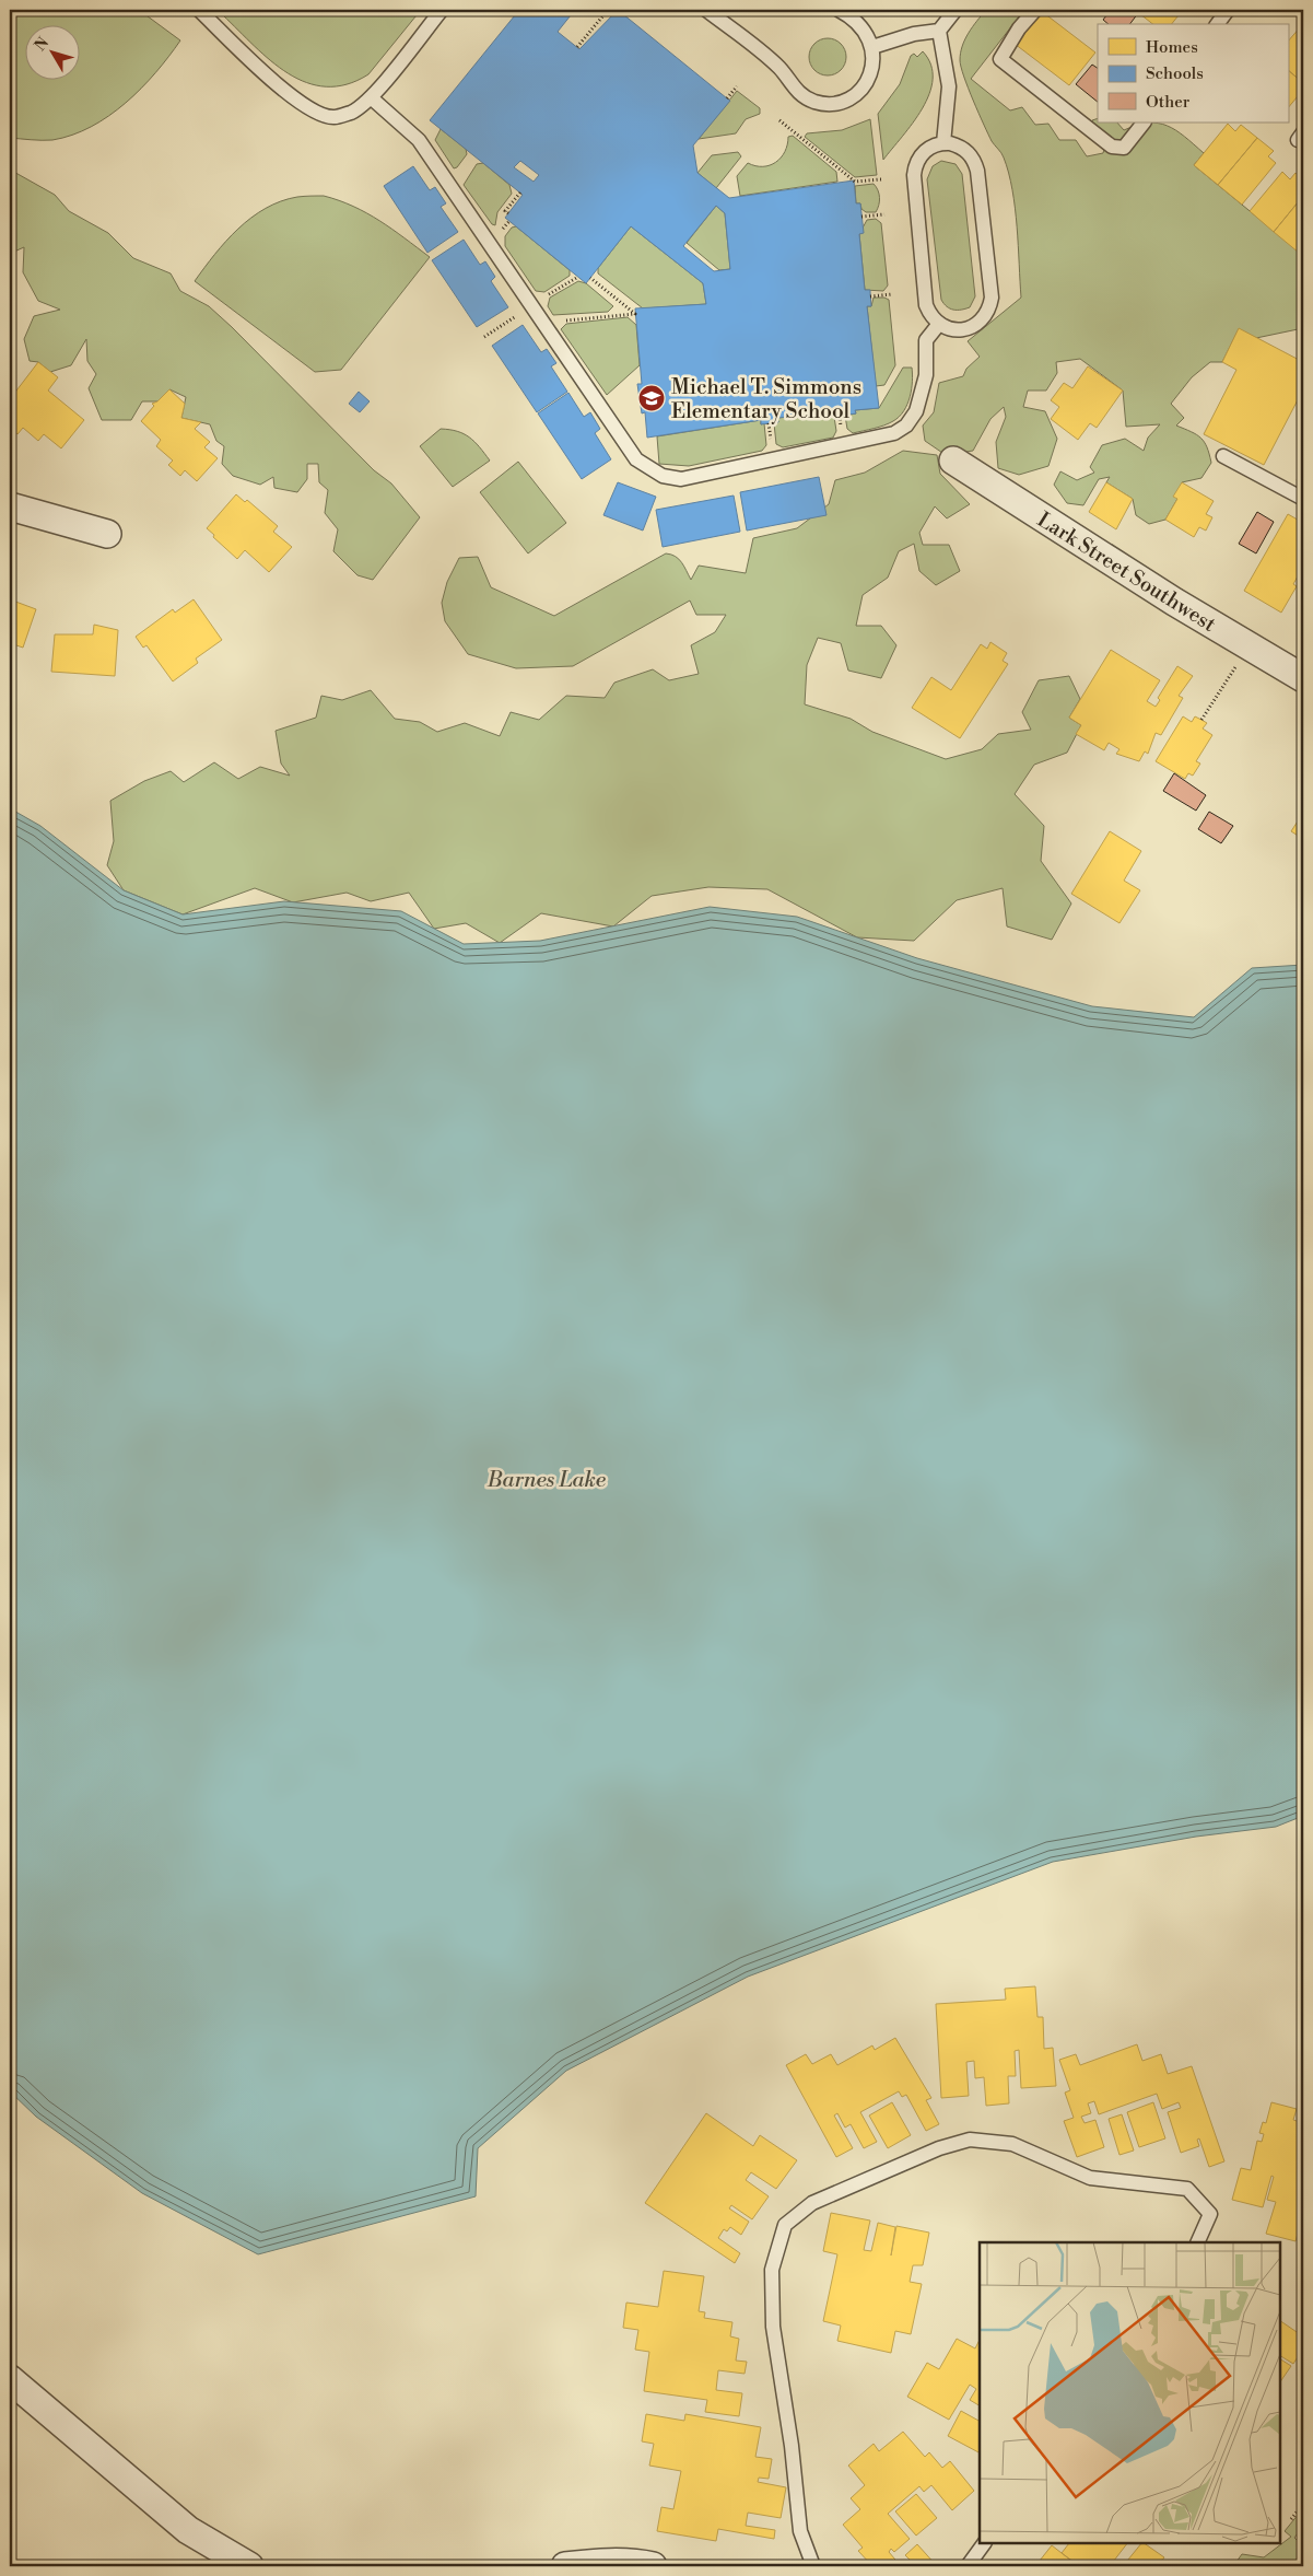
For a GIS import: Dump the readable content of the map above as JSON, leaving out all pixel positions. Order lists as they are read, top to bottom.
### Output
{
  "streets": {
    "street": ["Lark Street Southwest"]
  },
  "water": ["Barnes Lake"],
  "places": {
    "school or university": ["Michael T. Simmons Elementary School"]
  },
  "legend": ["Homes", "Schools", "Other"],
  "north": "top left"
}
